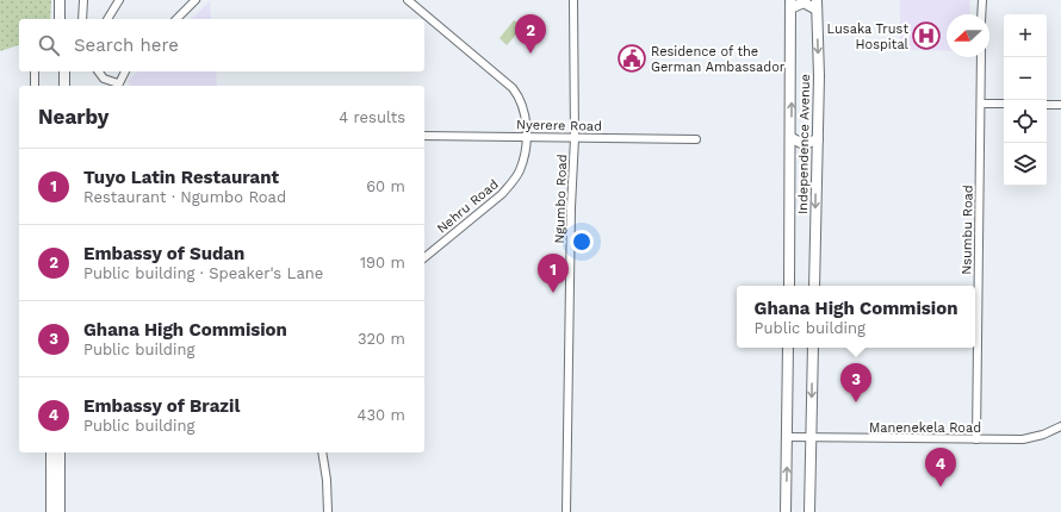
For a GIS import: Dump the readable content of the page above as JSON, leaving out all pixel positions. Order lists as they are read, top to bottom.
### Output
{
  "streets": {
    "main road": ["Independence Avenue"],
    "street": [
      "Nyerere Road",
      "Ngumbo Road",
      "Nehru Road",
      "Nsumbu Road",
      "Manenekela Road"
    ]
  },
  "crossings": [
    ["Nyerere Road", "Ngumbo Road"],
    ["Nyerere Road", "Nehru Road"],
    ["Nsumbu Road", "Manenekela Road"]
  ],
  "places": {
    "hospital": ["Lusaka Trust Hospital"],
    "public building": ["Residence of the German Ambassador"]
  },
  "north": "left",
  "page": {
    "map_buttons": ["+", "−"],
    "pins": [
      "2",
      "1",
      "3",
      "4"
    ],
    "search": "Search here",
    "heading": ["Nearby", "4 results"],
    "list": [
      {
        "mark": "1",
        "name": "Tuyo Latin Restaurant",
        "note": "Restaurant · Ngumbo Road",
        "value": "60 m"
      },
      {
        "mark": "2",
        "name": "Embassy of Sudan",
        "note": "Public building · Speaker's Lane",
        "value": "190 m"
      },
      {
        "mark": "3",
        "name": "Ghana High Commision",
        "note": "Public building",
        "value": "320 m"
      },
      {
        "mark": "4",
        "name": "Embassy of Brazil",
        "note": "Public building",
        "value": "430 m"
      }
    ],
    "popup": ["Ghana High Commision", "Public building"]
  }
}
